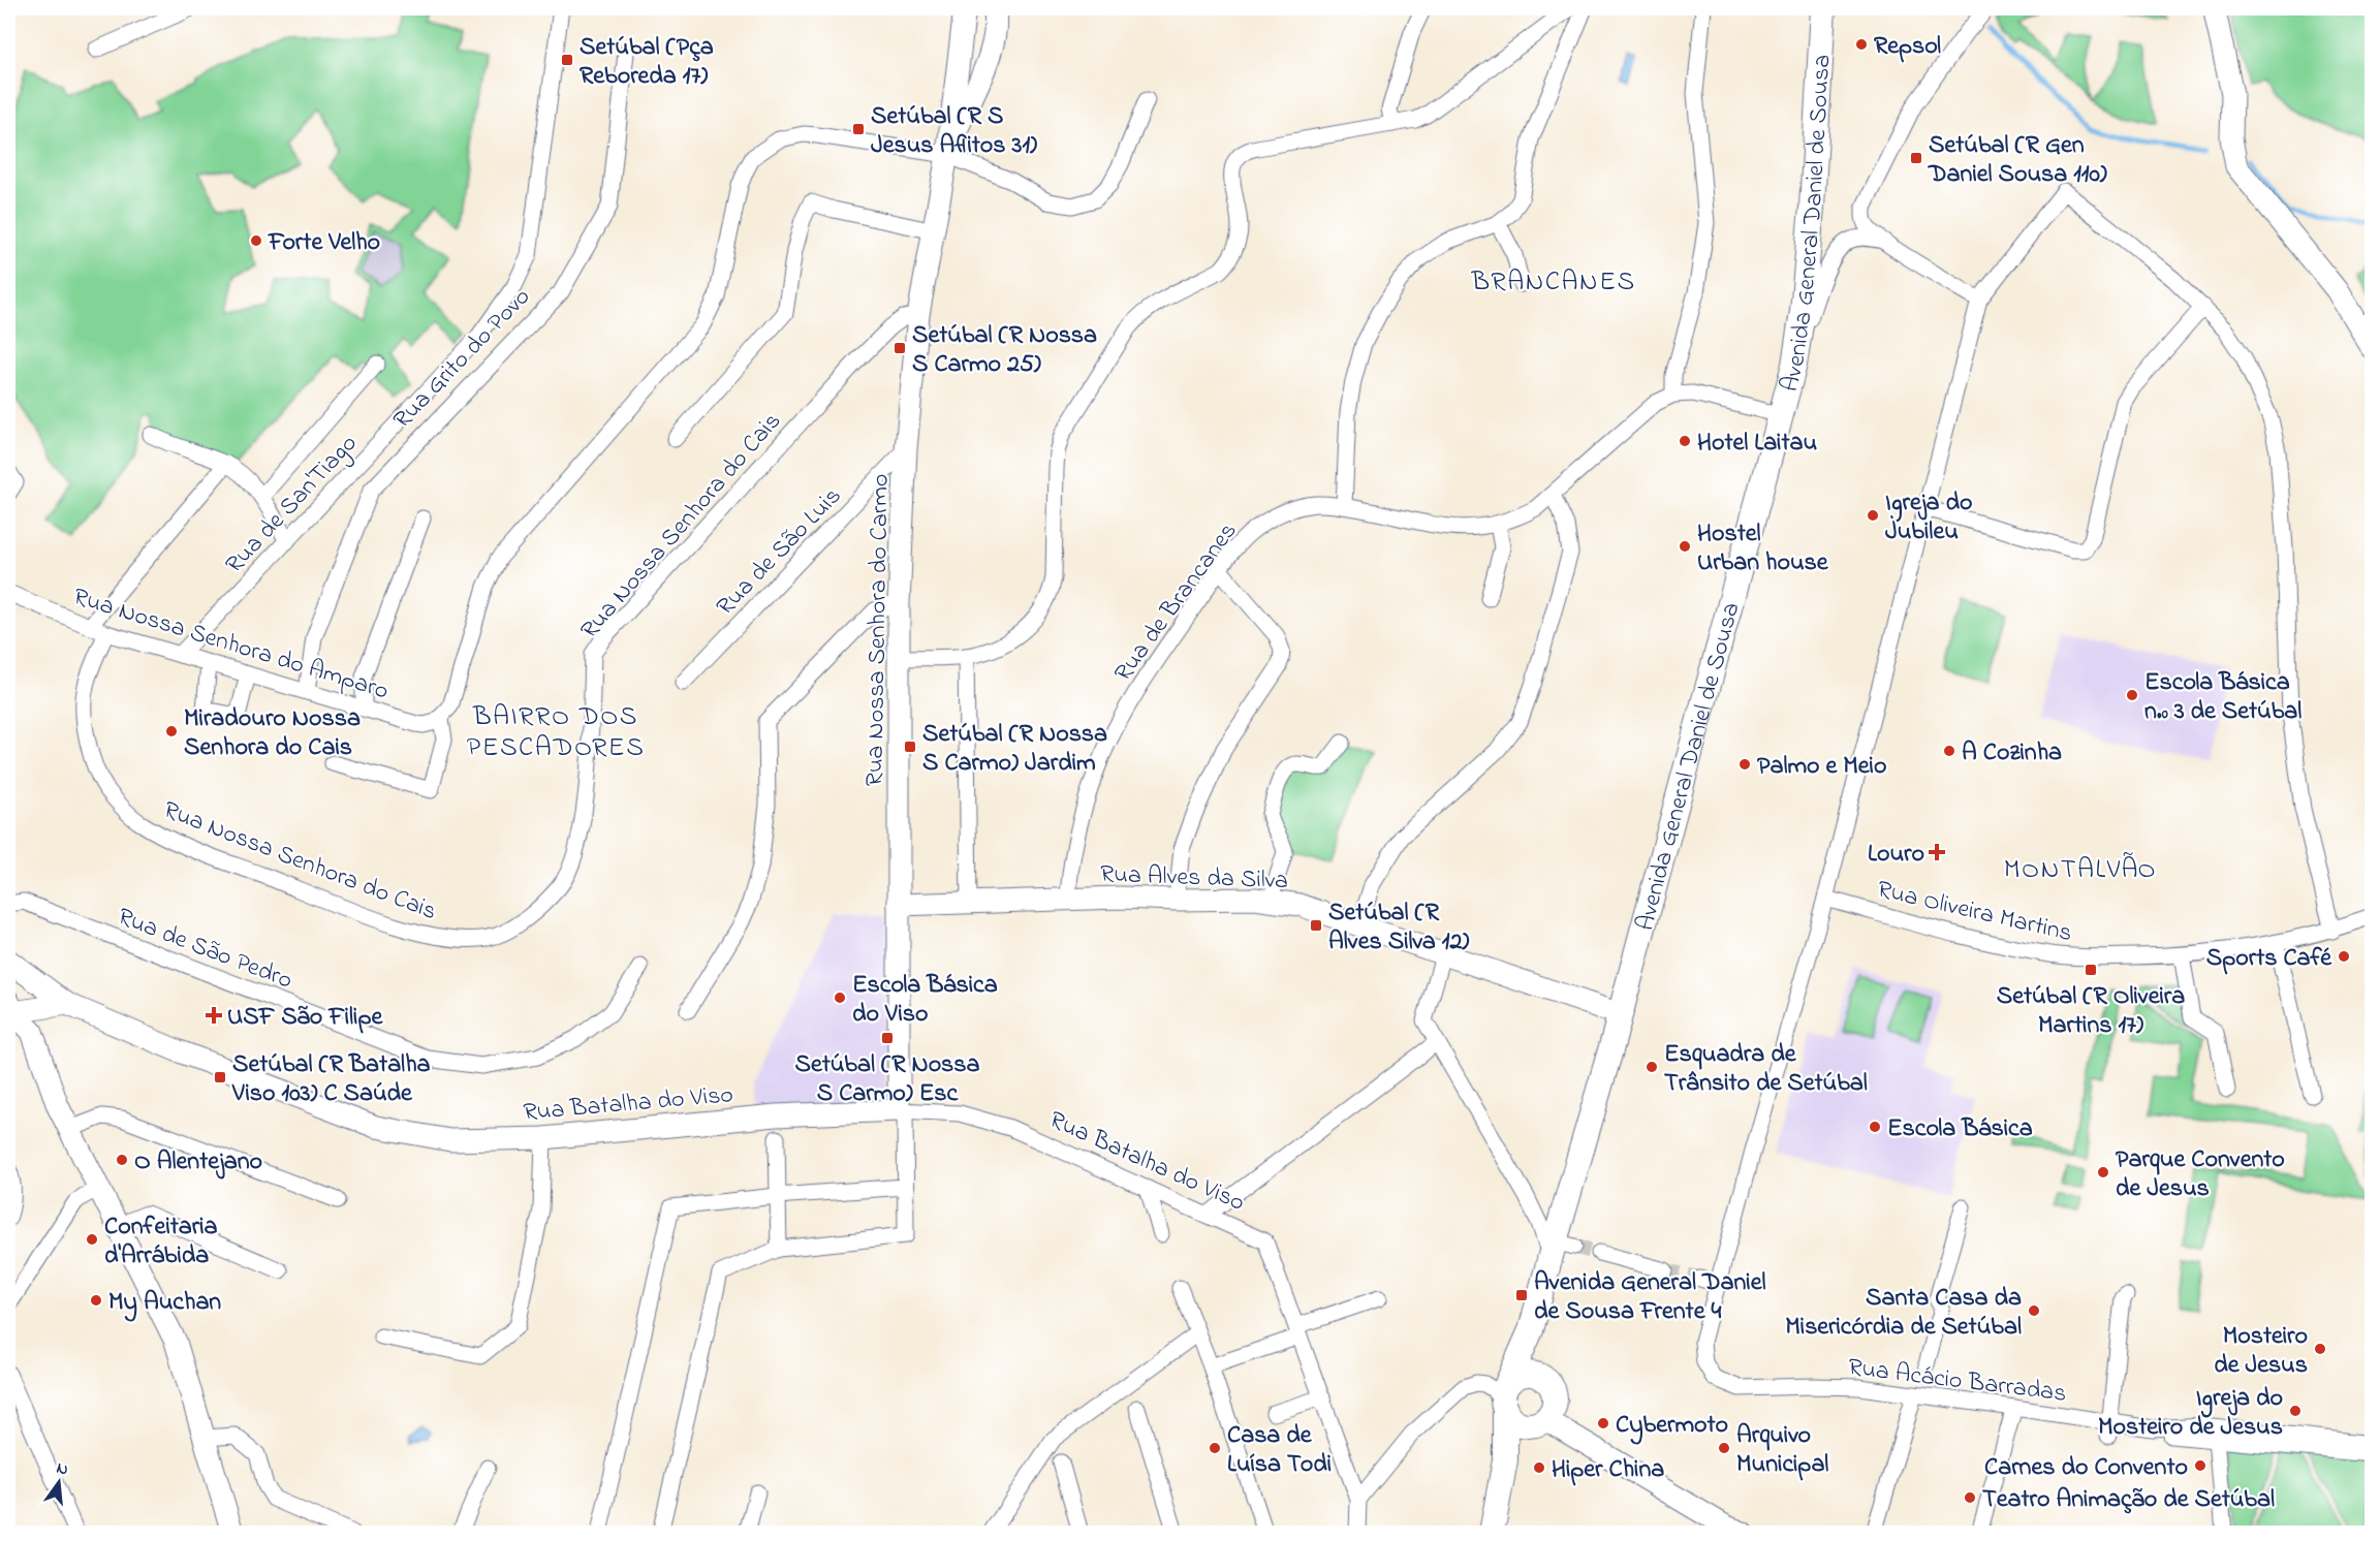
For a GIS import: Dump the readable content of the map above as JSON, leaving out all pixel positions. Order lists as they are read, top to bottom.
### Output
{
  "streets": {
    "main road": ["Avenida General Daniel de Sousa"],
    "street": [
      "Rua Grito do Povo",
      "Rua de San'Tiago",
      "Rua Nossa Senhora do Cais",
      "Rua de São Luis",
      "Rua de Brancanes",
      "Rua Nossa Senhora do Carmo",
      "Rua Nossa Senhora do Amparo",
      "Rua Alves da Silva",
      "Rua Oliveira Martins",
      "Rua de São Pedro",
      "Rua Batalha do Viso",
      "Rua Acácio Barradas"
    ]
  },
  "crossings": [
    ["Avenida General Daniel de Sousa", "Rua Alves da Silva"],
    ["Rua Grito do Povo", "Rua Nossa Senhora do Amparo"],
    ["Rua de San'Tiago", "Rua Nossa Senhora do Amparo"],
    ["Rua Nossa Senhora do Cais", "Rua Nossa Senhora do Carmo"],
    ["Rua Nossa Senhora do Cais", "Rua Nossa Senhora do Amparo"],
    ["Rua de São Luis", "Rua Nossa Senhora do Carmo"],
    ["Rua de Brancanes", "Rua Alves da Silva"],
    ["Rua Nossa Senhora do Carmo", "Rua Alves da Silva"],
    ["Rua Nossa Senhora do Carmo", "Rua Batalha do Viso"]
  ],
  "districts": ["BRANCANES", "BAIRRO DOS PESCADORES", "MONTALVÃO"],
  "places": {
    "other": [
      "Repsol",
      "Forte Velho",
      "Hotel Laitau",
      "Igreja do Jubileu",
      "Hostel Urban house",
      "Escola Básica n.º 3 de Setúbal",
      "Miradouro Nossa Senhora do Cais",
      "A Cozinha",
      "Palmo e Meio",
      "Sports Café",
      "Escola Básica do Viso",
      "Esquadra de Trânsito de Setúbal",
      "Escola Básica",
      "O Alentejano",
      "Parque Convento de Jesus",
      "Confeitaria d'Arrábida",
      "My Auchan",
      "Santa Casa da Misericórdia de Setúbal",
      "Mosteiro de Jesus",
      "Igreja do Mosteiro de Jesus",
      "Cybermoto",
      "Casa de Luísa Todi",
      "Arquivo Municipal",
      "Carnes do Convento",
      "Hiper China",
      "Teatro Animação de Setúbal"
    ],
    "transit": [
      "Setúbal (Pça Reboreda 17)",
      "Setúbal (R S Jesus Aflitos 31)",
      "Setúbal (R Gen Daniel Sousa 110)",
      "Setúbal (R Nossa S Carmo 25)",
      "Setúbal (R Nossa S Carmo) Jardim",
      "Setúbal (R Alves Silva 12)",
      "Setúbal (R Oliveira Martins 17)",
      "Setúbal (R Nossa S Carmo) Esc",
      "Setúbal (R Batalha Viso 103) C Saúde",
      "Avenida General Daniel de Sousa Frente 4"
    ],
    "health": ["Louro", "USF São Filipe"]
  },
  "north": "top"
}
